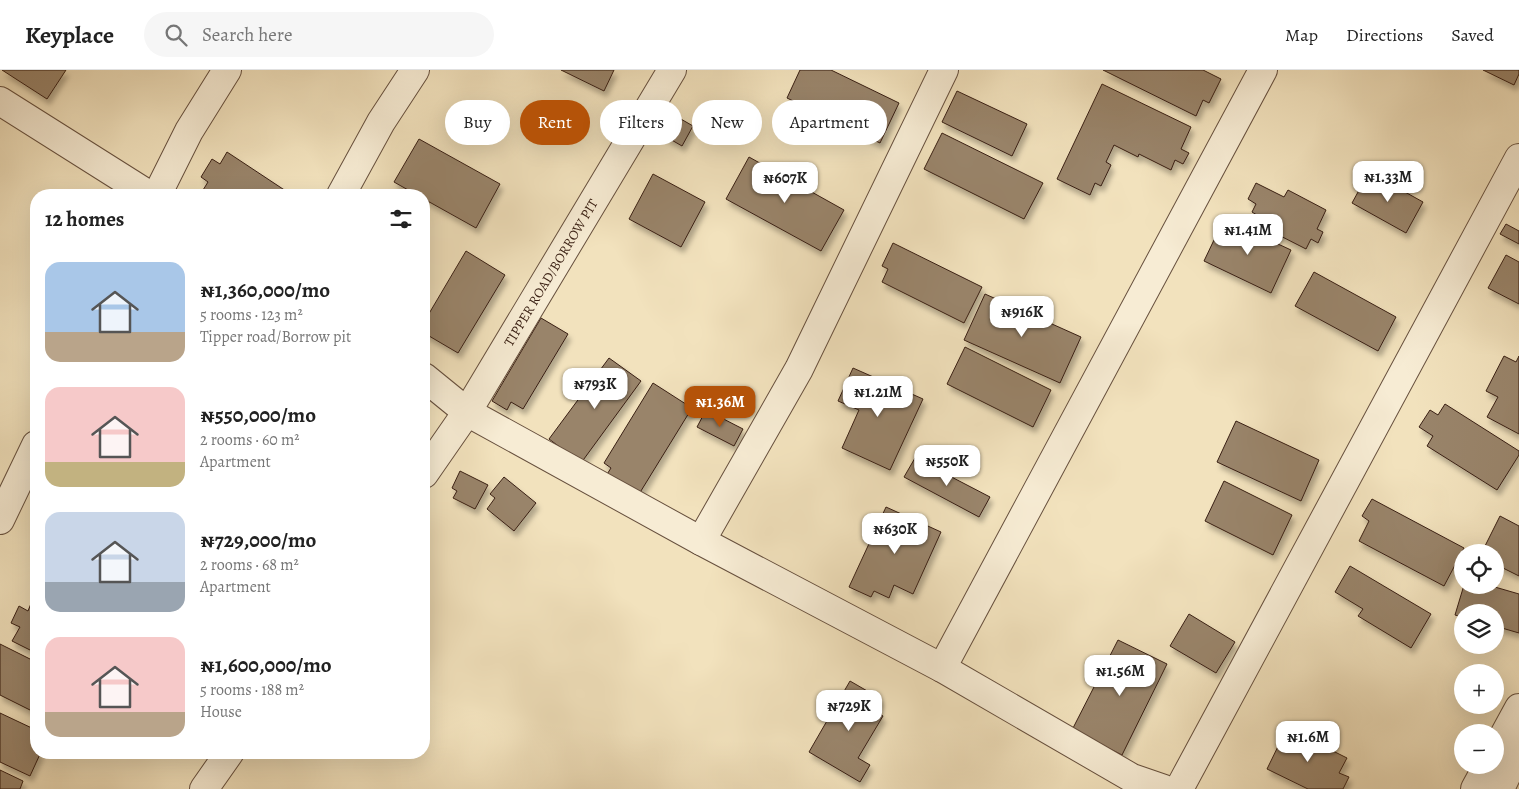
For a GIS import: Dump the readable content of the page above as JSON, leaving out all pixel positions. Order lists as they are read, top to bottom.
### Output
{
  "streets": {
    "street": ["TIPPER ROAD/BORROW PIT"]
  },
  "page": {
    "header": "Keyplace",
    "search": "Search here",
    "nav": ["Map", "Directions", "Saved"],
    "chip": [
      "Buy",
      "Rent",
      "Filters",
      "New",
      "Apartment"
    ],
    "price": [
      "₦1.33M",
      "₦607K",
      "₦1.41M",
      "₦916K",
      "₦793K",
      "₦1.21M",
      "₦1.36M",
      "₦550K",
      "₦630K",
      "₦1.56M",
      "₦729K",
      "₦1.6M"
    ],
    "heading": "12 homes",
    "list": [
      {
        "name": "₦1,360,000/mo",
        "note": "5 rooms · 123 m² · Tipper road/Borrow pit"
      },
      {
        "name": "₦550,000/mo",
        "note": "2 rooms · 60 m² · Apartment"
      },
      {
        "name": "₦729,000/mo",
        "note": "2 rooms · 68 m² · Apartment"
      },
      {
        "name": "₦1,600,000/mo",
        "note": "5 rooms · 188 m² · House"
      }
    ],
    "map_buttons": ["+", "−"]
  }
}
